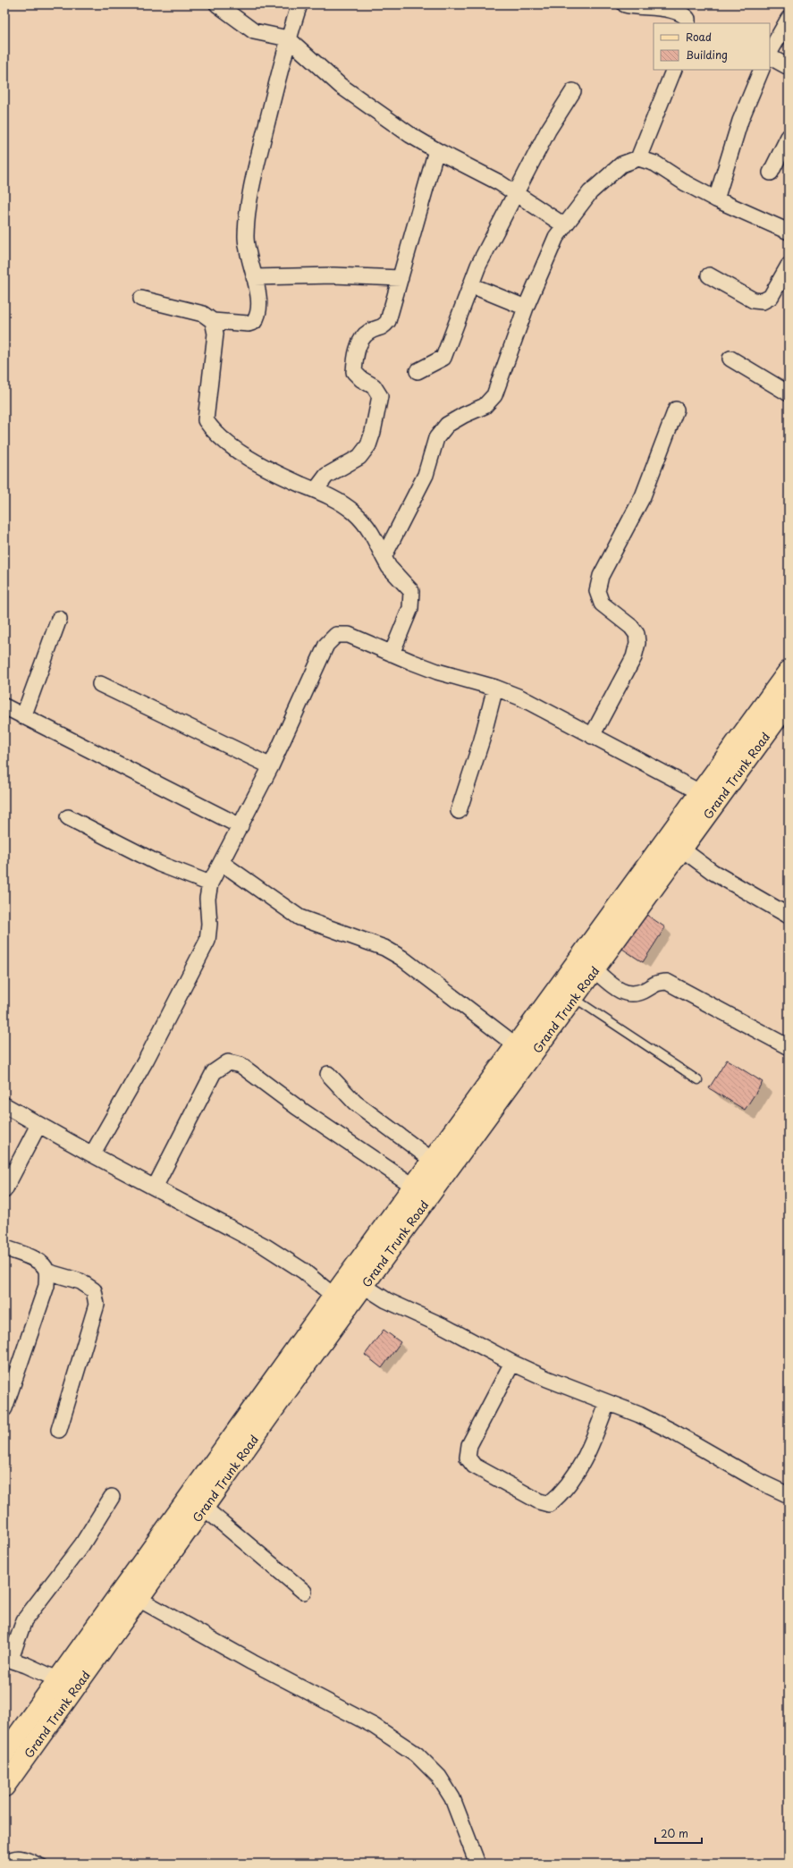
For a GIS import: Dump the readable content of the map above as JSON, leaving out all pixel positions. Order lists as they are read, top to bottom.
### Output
{
  "streets": {
    "main road": ["Grand Trunk Road"]
  },
  "legend": ["Road", "Building"],
  "scale_bar": "20 m"
}
